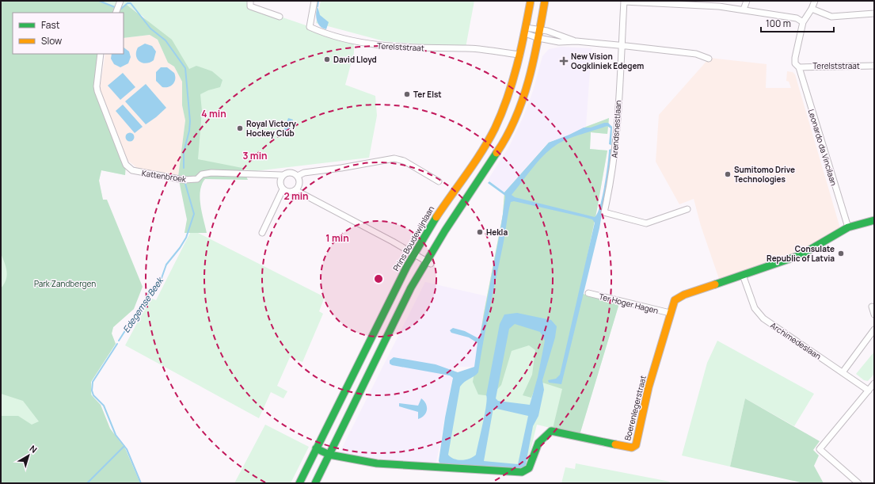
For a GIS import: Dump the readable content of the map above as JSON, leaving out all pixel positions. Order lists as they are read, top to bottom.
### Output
{
  "streets": {
    "main road": ["Prins Boudewijnlaan", "Boerenlegerstraat"],
    "street": [
      "Terelststraat",
      "Arendsnestlaan",
      "Leonardo da Vincilaan",
      "Kattenbroek",
      "Ter Hoger Hagen",
      "Archimedeslaan"
    ]
  },
  "crossings": [
    ["Terelststraat", "Leonardo da Vincilaan"],
    ["Terelststraat", "Prins Boudewijnlaan"],
    ["Leonardo da Vincilaan", "Boerenlegerstraat"],
    ["Ter Hoger Hagen", "Boerenlegerstraat"],
    ["Archimedeslaan", "Boerenlegerstraat"]
  ],
  "water": ["Edegemse Beek"],
  "parks": ["Park Zandbergen"],
  "places": {
    "other": [
      "David Lloyd",
      "Ter Elst",
      "Royal Victory Hockey Club",
      "Sumitomo Drive Technologies",
      "Hekla",
      "Consulate Republic of Latvia"
    ],
    "health": ["New Vision Oogkliniek Edegem"]
  },
  "legend": ["Fast", "Slow"],
  "scale_bar": "100 m",
  "north": "top right",
  "rings": [
    "4 min",
    "3 min",
    "2 min",
    "1 min"
  ]
}
